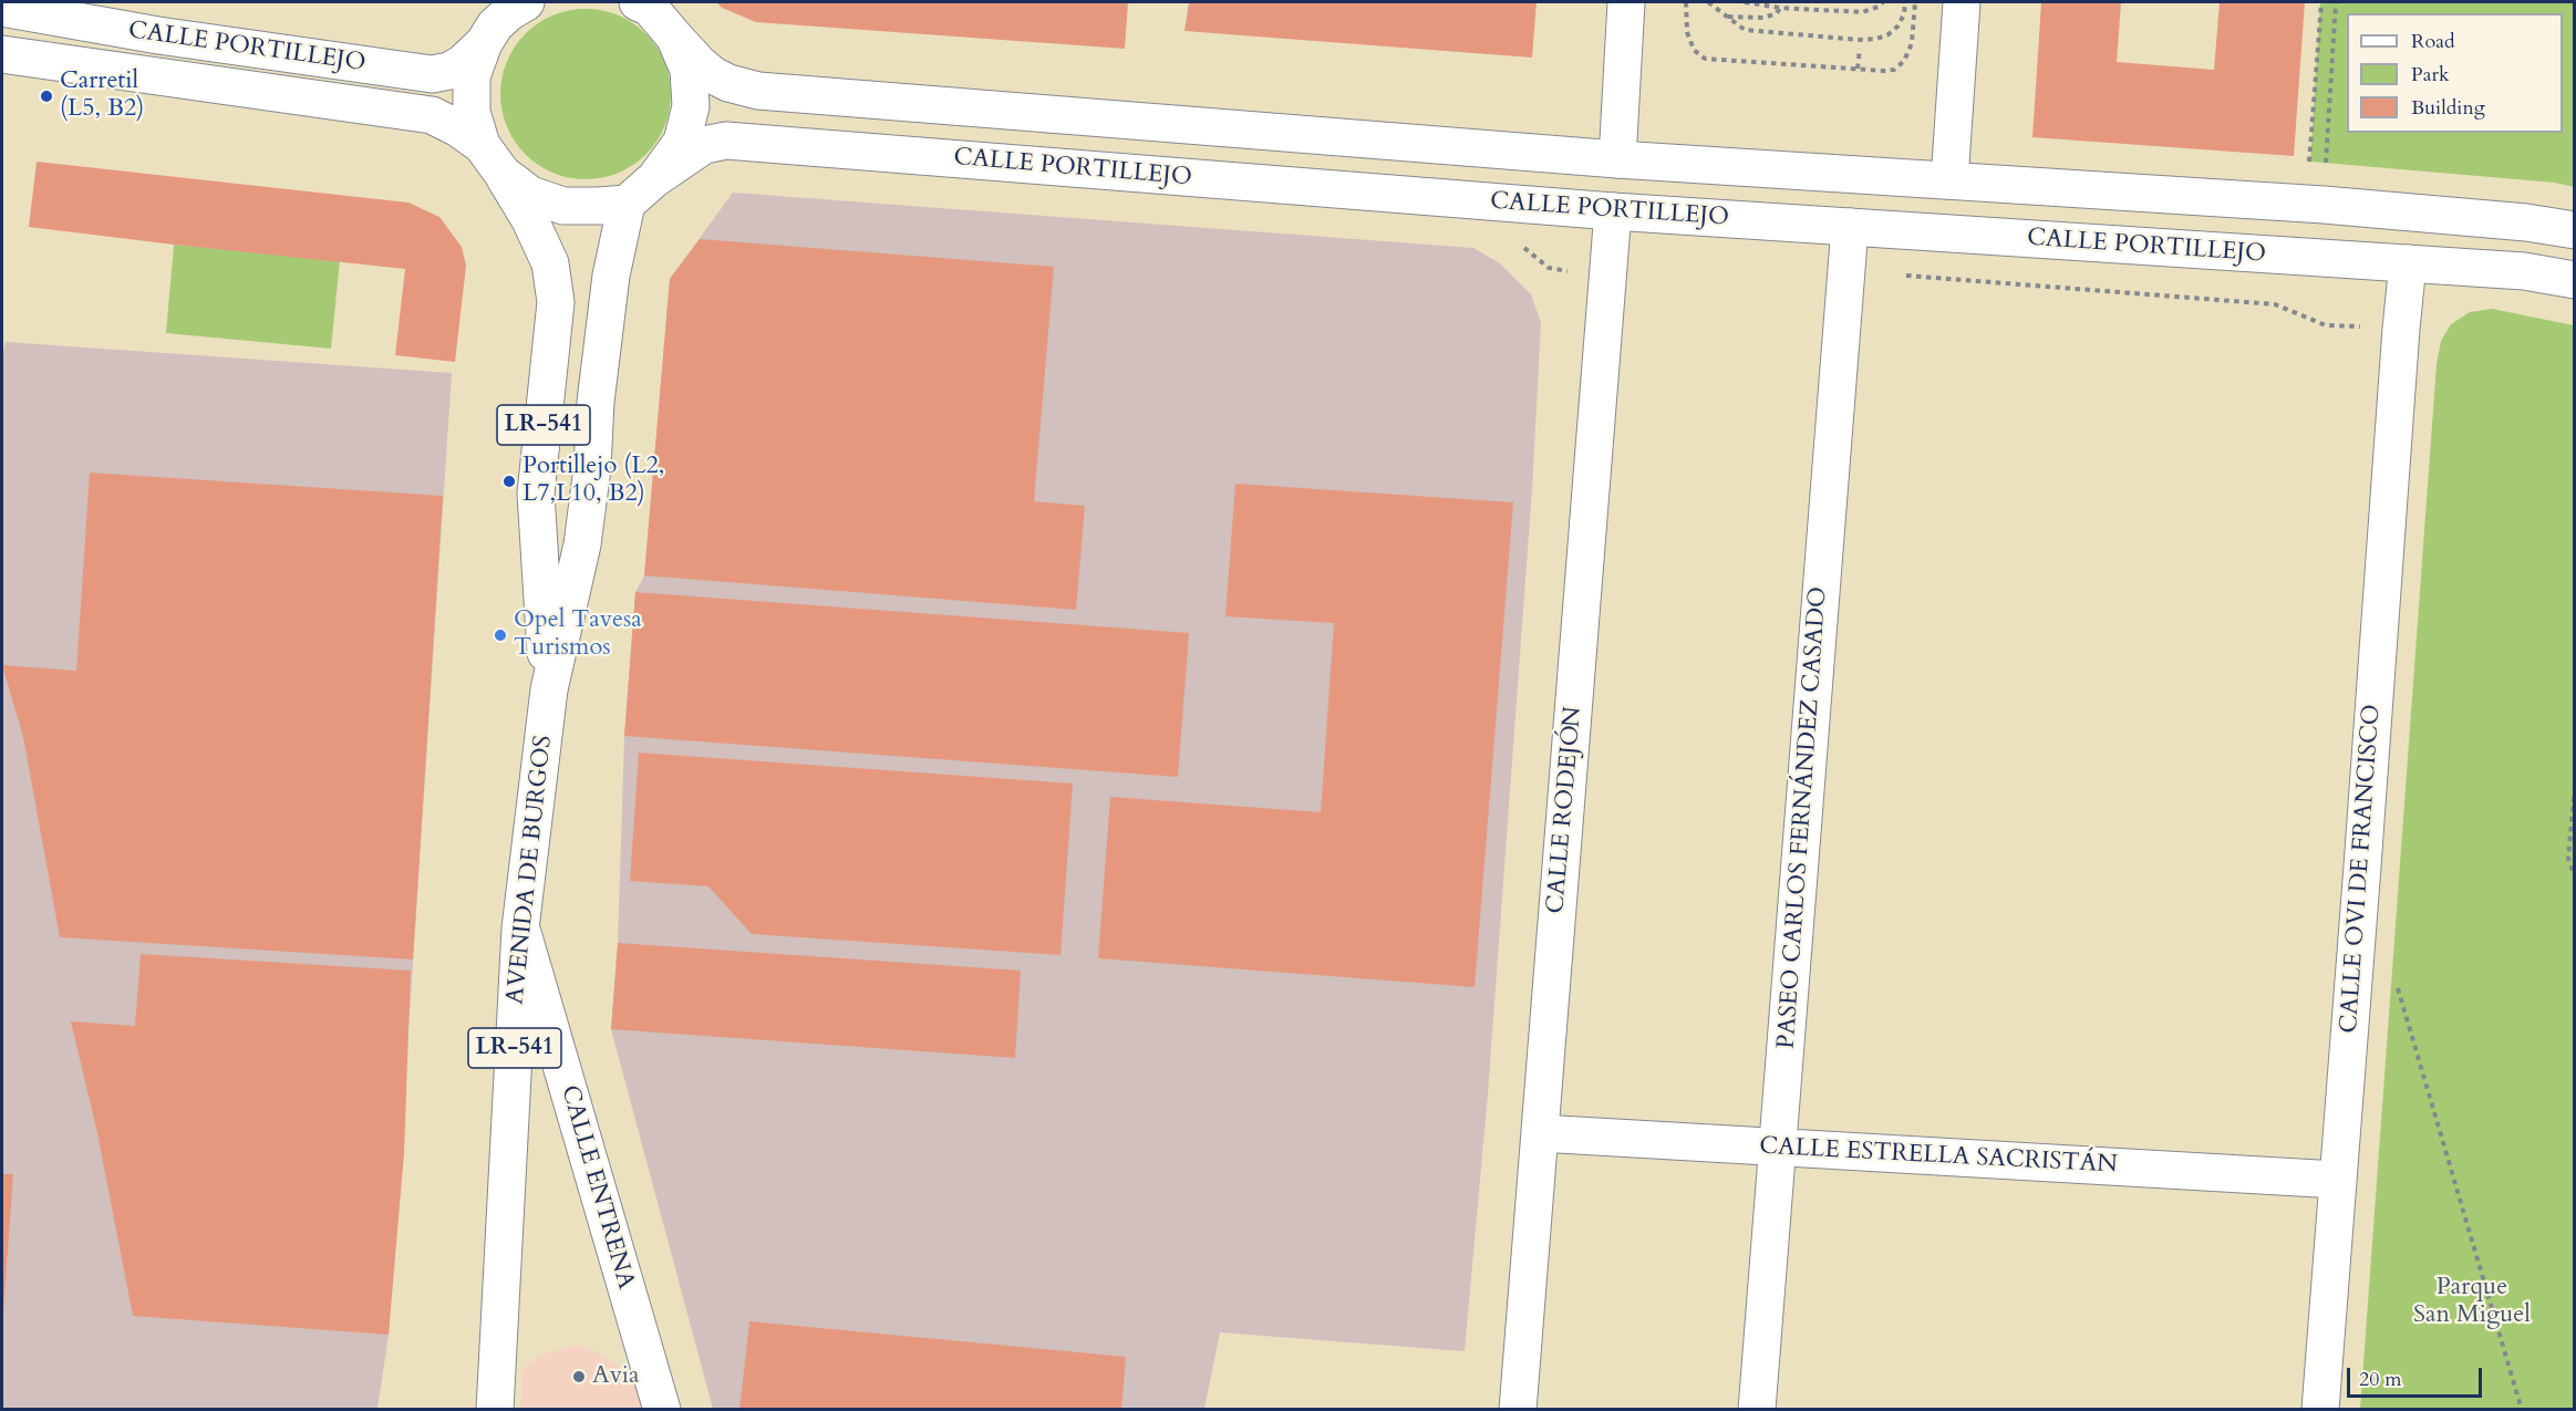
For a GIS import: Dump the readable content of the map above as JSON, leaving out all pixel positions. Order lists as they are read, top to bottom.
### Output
{
  "streets": {
    "main road": [
      "CALLE PORTILLEJO",
      "LR-541",
      "CALLE RODEJÓN",
      "PASEO CARLOS FERNÁNDEZ CASADO",
      "CALLE OVI DE FRANCISCO",
      "AVENIDA DE BURGOS",
      "CALLE ESTRELLA SACRISTÁN",
      "CALLE ENTRENA"
    ]
  },
  "crossings": [
    ["CALLE PORTILLEJO", "LR-541"],
    ["CALLE PORTILLEJO", "CALLE RODEJÓN"],
    ["CALLE PORTILLEJO", "PASEO CARLOS FERNÁNDEZ CASADO"],
    ["CALLE PORTILLEJO", "CALLE OVI DE FRANCISCO"],
    ["LR-541", "AVENIDA DE BURGOS"],
    ["CALLE RODEJÓN", "CALLE ESTRELLA SACRISTÁN"],
    ["PASEO CARLOS FERNÁNDEZ CASADO", "CALLE ESTRELLA SACRISTÁN"],
    ["CALLE OVI DE FRANCISCO", "CALLE ESTRELLA SACRISTÁN"],
    ["AVENIDA DE BURGOS", "CALLE ENTRENA"]
  ],
  "parks": ["Parque San Miguel"],
  "places": [
    "Carretil (L5, B2)",
    "Portillejo (L2, L7,L10, B2)",
    "Opel Tavesa Turismos",
    "Avia"
  ],
  "legend": ["Road", "Park", "Building"],
  "scale_bar": "20 m"
}
